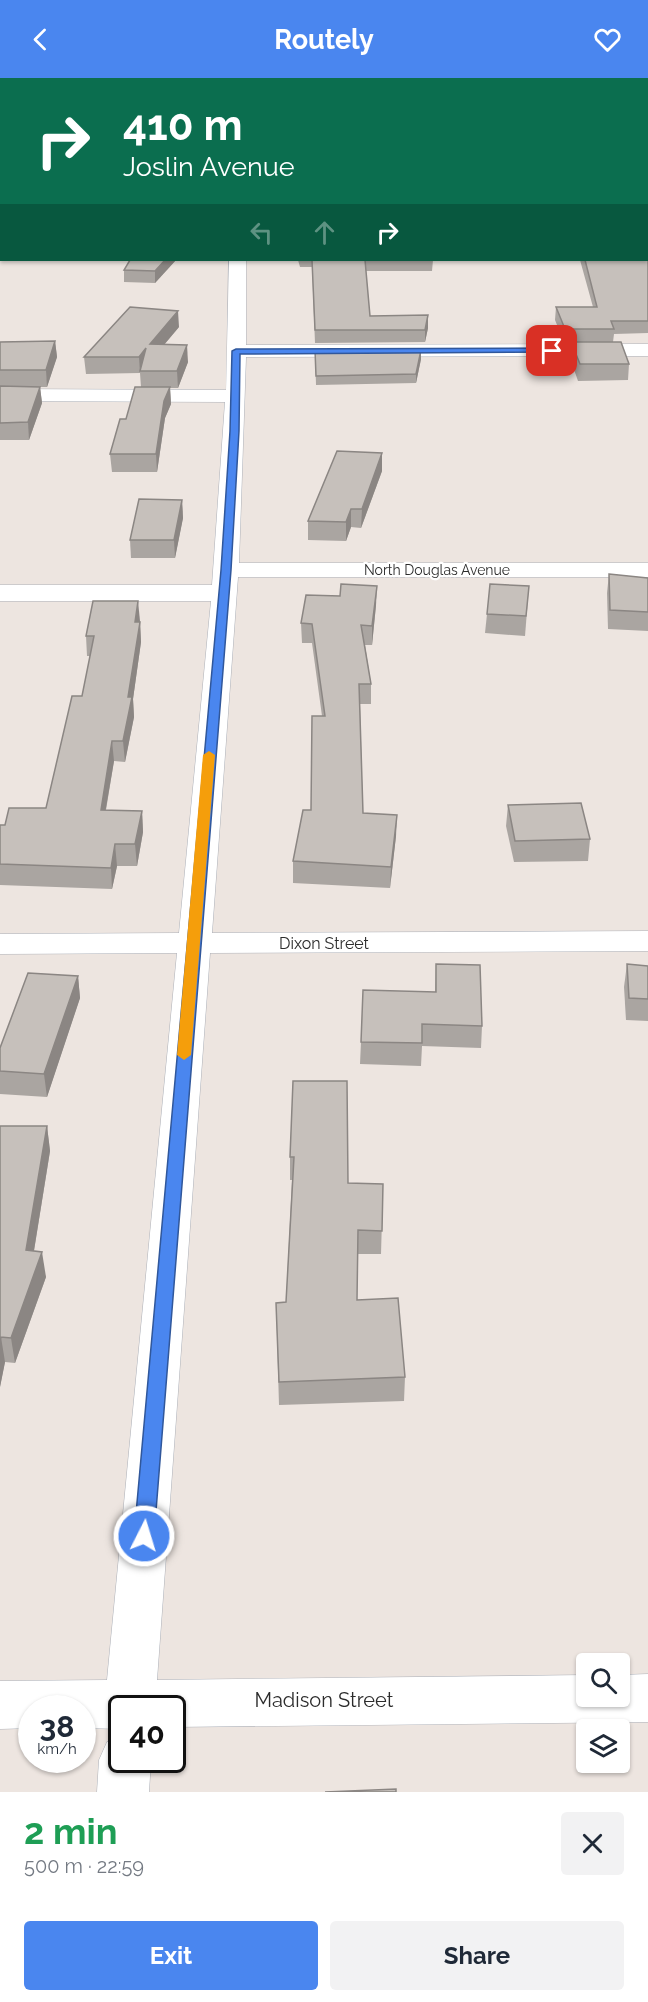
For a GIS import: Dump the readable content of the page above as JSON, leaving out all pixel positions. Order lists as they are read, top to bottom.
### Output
{
  "streets": {
    "street": ["North Douglas Avenue", "Dixon Street", "Madison Street"]
  },
  "page": {
    "header": "Routely",
    "turn": ["410 m", "Joslin Avenue"],
    "speed": "38 km/h",
    "limit": "40",
    "heading": ["2 min", "500 m · 22:59"],
    "buttons": ["Exit", "Share"]
  }
}
